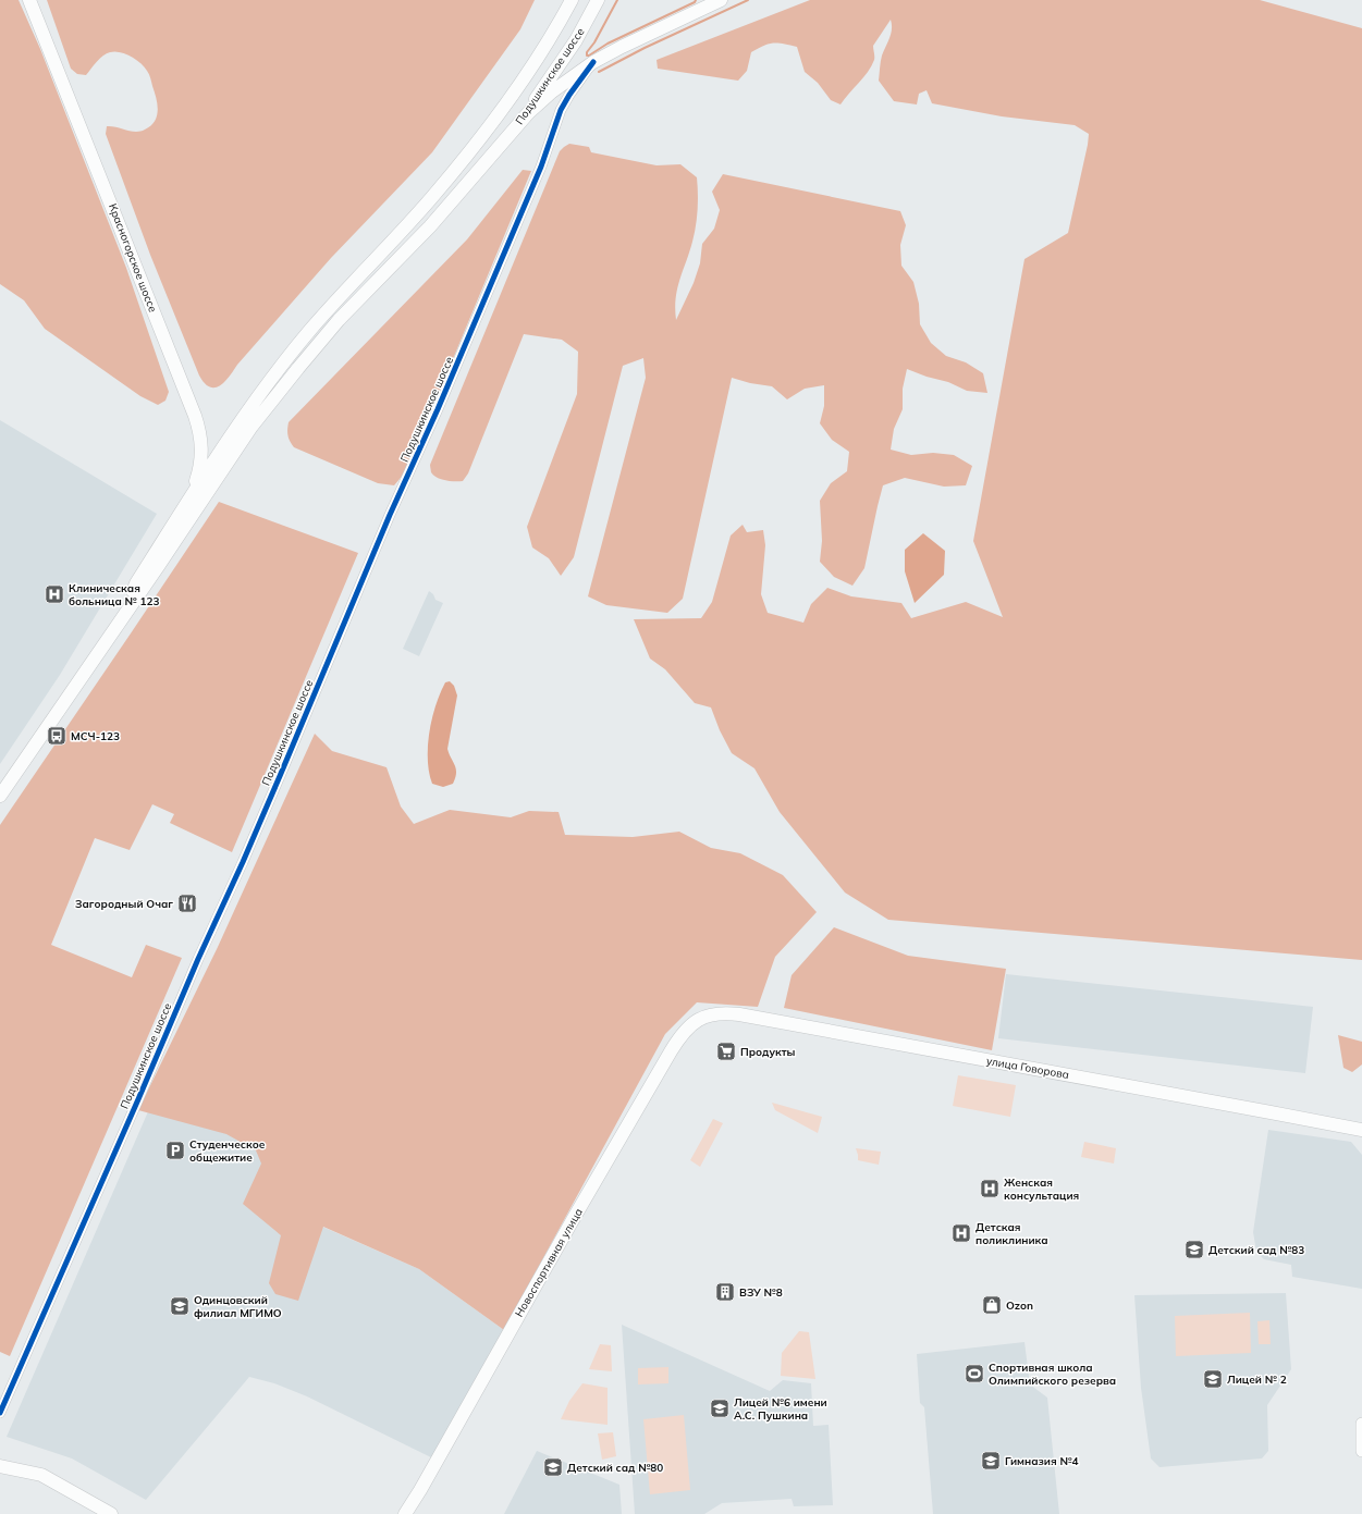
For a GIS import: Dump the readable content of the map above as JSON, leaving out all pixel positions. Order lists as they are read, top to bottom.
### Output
{
  "streets": {
    "main road": [
      "Подушкинское шоссе",
      "Красногорское шоссе",
      "улица Говорова",
      "Новоспортивная улица"
    ]
  },
  "crossings": [
    ["улица Говорова", "Новоспортивная улица"]
  ],
  "places": {
    "hospital": ["Клиническая больница № 123", "Женская консультация", "Детская поликлиника"],
    "bus stop": ["МСЧ-123"],
    "restaurant": ["Загородный Очаг"],
    "supermarket": ["Продукты"],
    "parking": ["Студенческое общежитие"],
    "school or university": [
      "Детский сад №83",
      "Одинцовский филиал МГИМО",
      "Лицей № 2",
      "Лицей №6 имени А.С. Пушкина",
      "Гимназия №4",
      "Детский сад №80"
    ],
    "building": ["ВЗУ №8"],
    "shop": ["Ozon"],
    "sports": ["Спортивная школа Олимпийского резерва"]
  }
}
